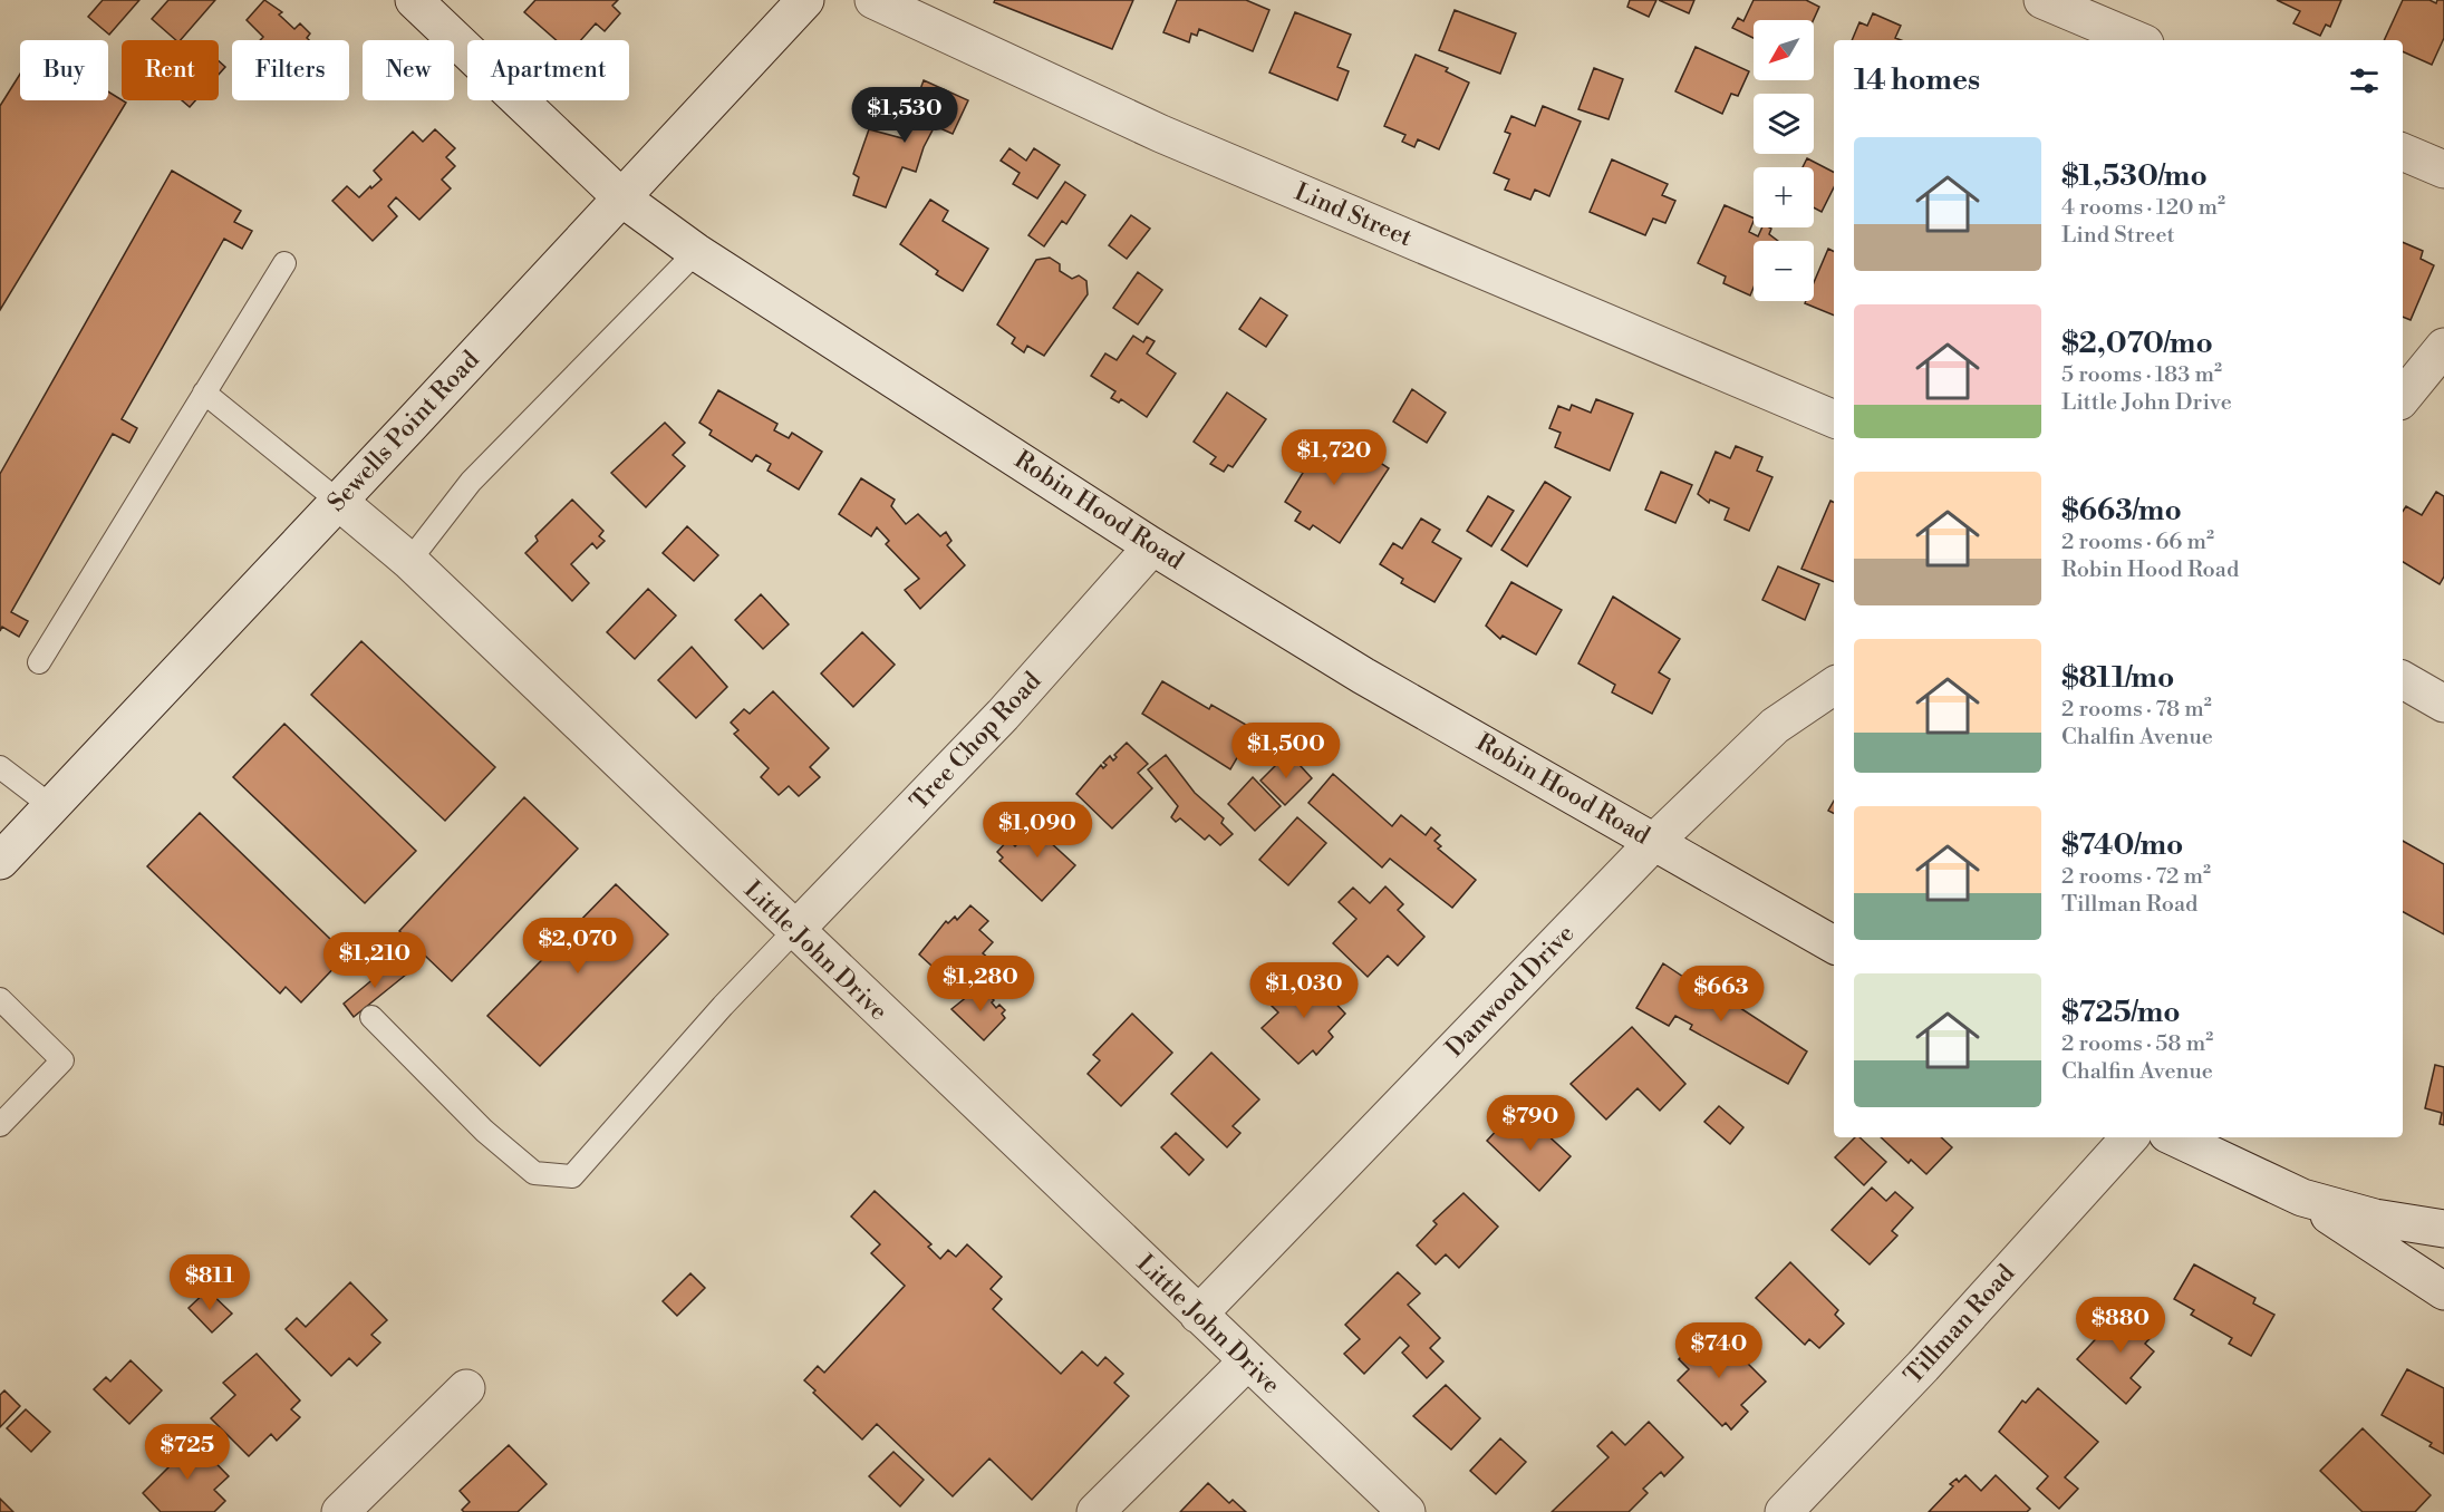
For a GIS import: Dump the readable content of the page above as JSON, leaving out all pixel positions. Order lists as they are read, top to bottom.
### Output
{
  "streets": {
    "street": [
      "Lind Street",
      "Sewells Point Road",
      "Robin Hood Road",
      "Tree Chop Road",
      "Little John Drive",
      "Danwood Drive",
      "Tillman Road"
    ]
  },
  "crossings": [
    ["Sewells Point Road", "Robin Hood Road"],
    ["Sewells Point Road", "Little John Drive"],
    ["Robin Hood Road", "Tree Chop Road"],
    ["Robin Hood Road", "Danwood Drive"],
    ["Tree Chop Road", "Little John Drive"],
    ["Little John Drive", "Danwood Drive"]
  ],
  "north": "bottom left",
  "page": {
    "map_buttons": ["+", "−"],
    "chip": [
      "Buy",
      "Rent",
      "Filters",
      "New",
      "Apartment"
    ],
    "heading": "14 homes",
    "price": [
      "$1,530",
      "$1,720",
      "$1,500",
      "$1,090",
      "$2,070",
      "$1,210",
      "$1,280",
      "$1,030",
      "$663",
      "$790",
      "$811",
      "$880",
      "$740",
      "$725"
    ],
    "list": [
      {
        "name": "$1,530/mo",
        "note": "4 rooms · 120 m² · Lind Street"
      },
      {
        "name": "$2,070/mo",
        "note": "5 rooms · 183 m² · Little John Drive"
      },
      {
        "name": "$663/mo",
        "note": "2 rooms · 66 m² · Robin Hood Road"
      },
      {
        "name": "$811/mo",
        "note": "2 rooms · 78 m² · Chalfin Avenue"
      },
      {
        "name": "$740/mo",
        "note": "2 rooms · 72 m² · Tillman Road"
      },
      {
        "name": "$725/mo",
        "note": "2 rooms · 58 m² · Chalfin Avenue"
      }
    ]
  }
}
